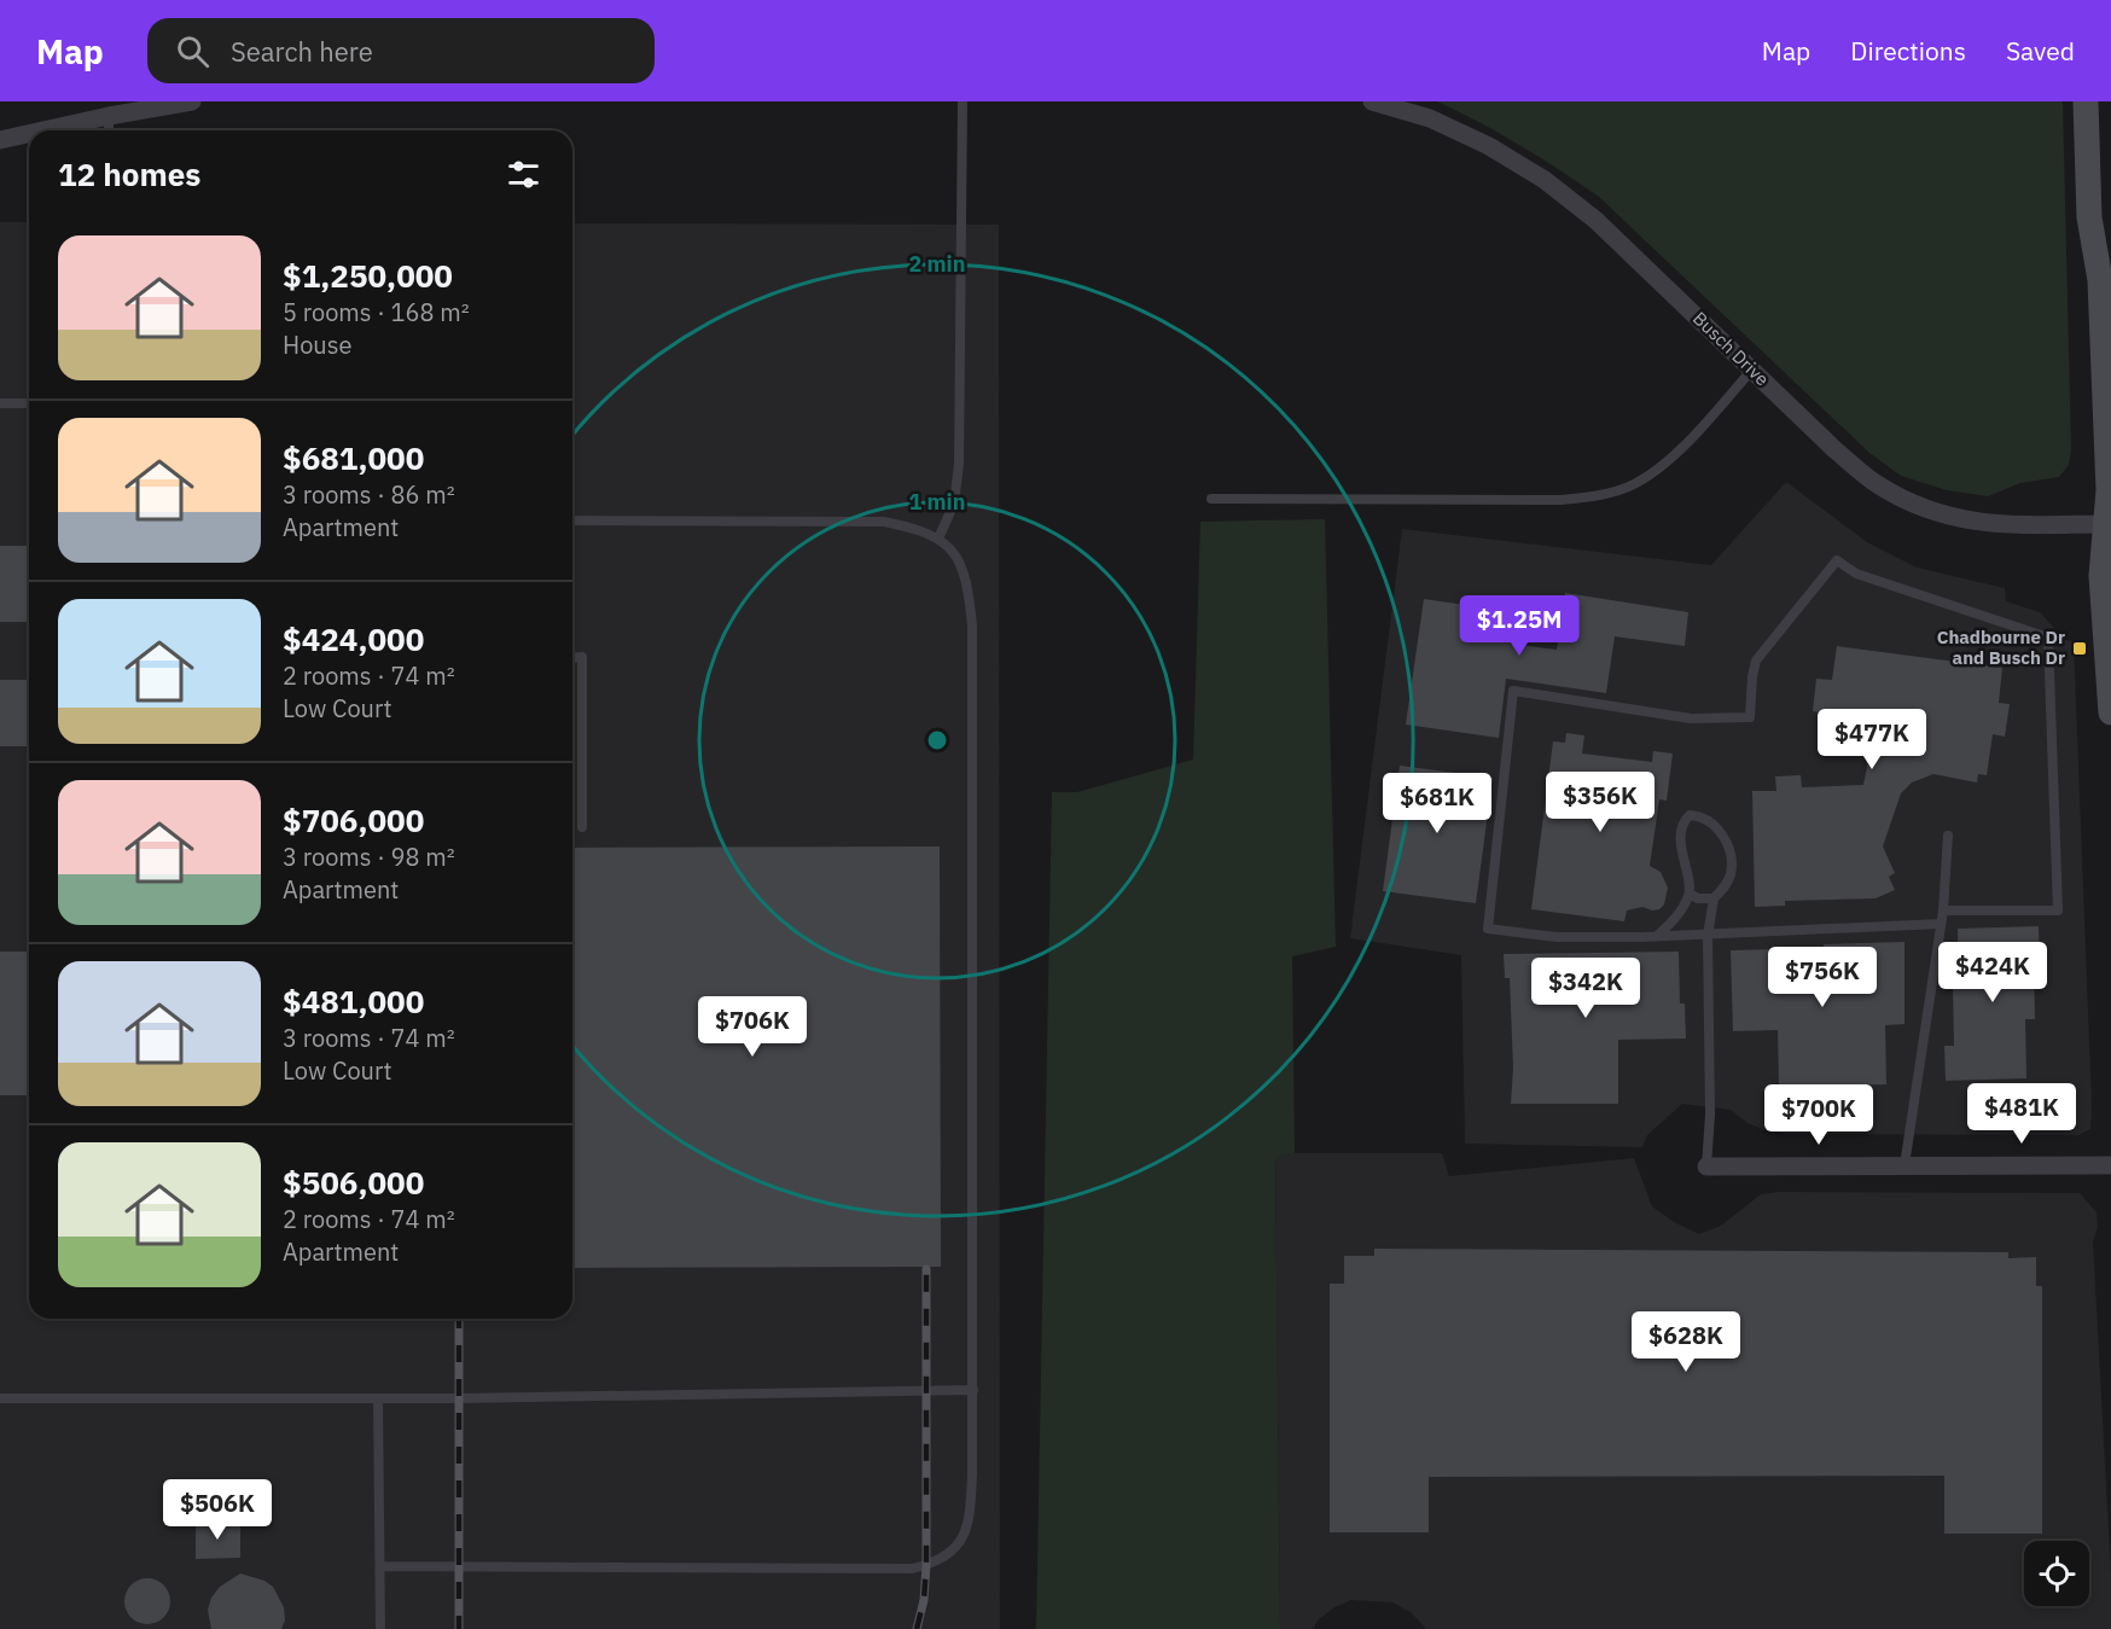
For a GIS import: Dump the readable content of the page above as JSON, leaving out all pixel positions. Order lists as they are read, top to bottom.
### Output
{
  "streets": {
    "street": ["Busch Drive"]
  },
  "places": {
    "transit": ["Chadbourne Dr and Busch Dr"]
  },
  "page": {
    "header": "Map",
    "search": "Search here",
    "nav": ["Map", "Directions", "Saved"],
    "heading": "12 homes",
    "list": [
      {
        "name": "$1,250,000",
        "note": "5 rooms · 168 m² · House"
      },
      {
        "name": "$681,000",
        "note": "3 rooms · 86 m² · Apartment"
      },
      {
        "name": "$424,000",
        "note": "2 rooms · 74 m² · Low Court"
      },
      {
        "name": "$706,000",
        "note": "3 rooms · 98 m² · Apartment"
      },
      {
        "name": "$481,000",
        "note": "3 rooms · 74 m² · Low Court"
      },
      {
        "name": "$506,000",
        "note": "2 rooms · 74 m² · Apartment"
      }
    ],
    "price": [
      "$1.25M",
      "$477K",
      "$356K",
      "$681K",
      "$424K",
      "$756K",
      "$342K",
      "$706K",
      "$481K",
      "$700K",
      "$628K",
      "$506K"
    ]
  },
  "rings": ["2 min", "1 min"]
}
